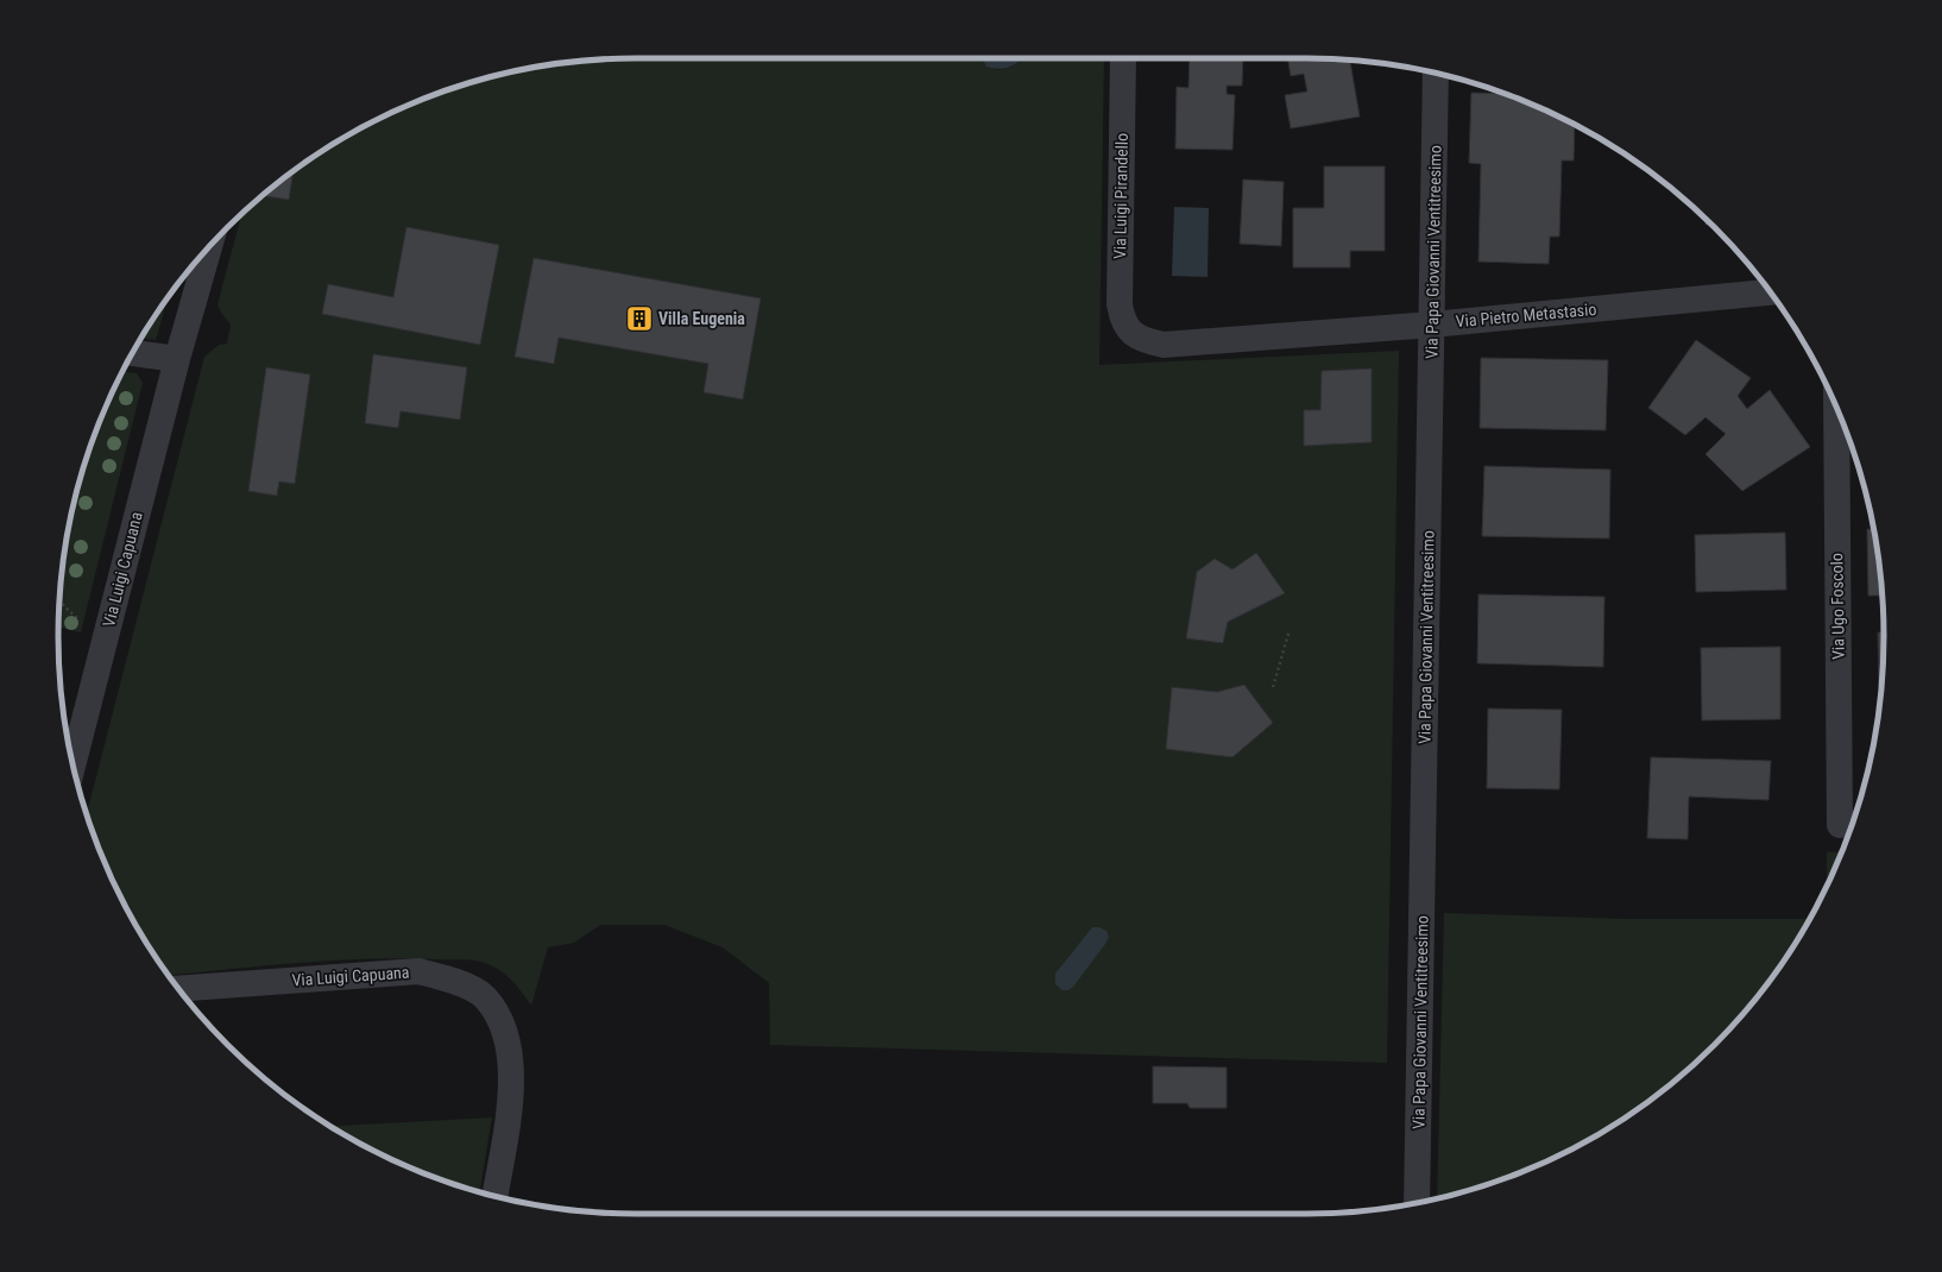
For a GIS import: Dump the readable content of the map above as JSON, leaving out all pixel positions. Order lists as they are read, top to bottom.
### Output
{
  "streets": {
    "street": [
      "Via Luigi Pirandello",
      "Via Papa Giovanni Ventitreesimo",
      "Via Pietro Metastasio",
      "Via Luigi Capuana",
      "Via Ugo Foscolo"
    ]
  },
  "crossings": [
    ["Via Luigi Pirandello", "Via Pietro Metastasio"],
    ["Via Papa Giovanni Ventitreesimo", "Via Pietro Metastasio"]
  ],
  "places": {
    "building": ["Villa Eugenia"]
  }
}
